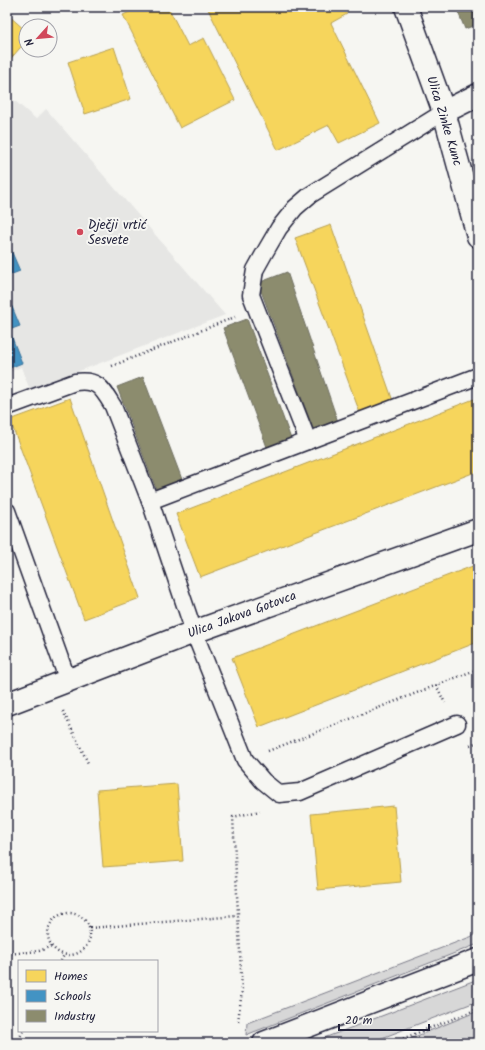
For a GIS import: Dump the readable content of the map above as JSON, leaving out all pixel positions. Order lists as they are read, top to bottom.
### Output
{
  "streets": {
    "street": ["Ulica Zinke Kunc", "Ulica Jakova Gotovca"]
  },
  "places": ["Dječji vrtić Sesvete"],
  "legend": ["Homes", "Schools", "Industry"],
  "scale_bar": "20 m",
  "north": "bottom left"
}
